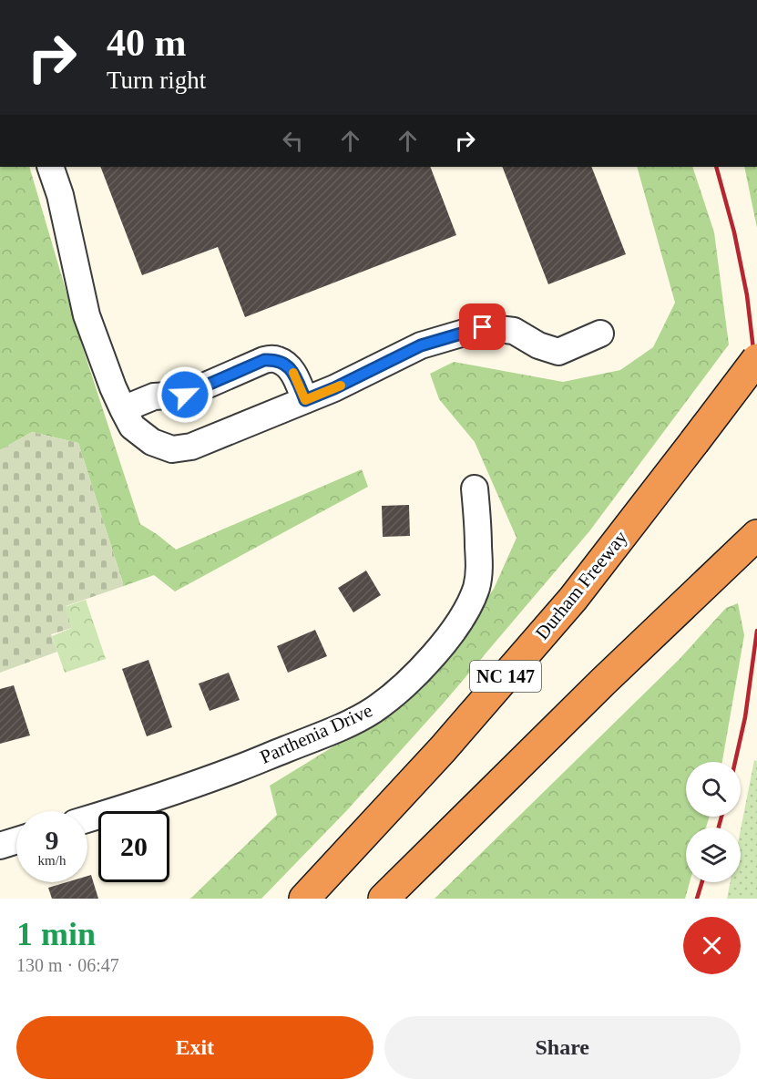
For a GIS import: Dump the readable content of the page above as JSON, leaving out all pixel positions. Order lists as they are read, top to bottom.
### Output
{
  "streets": {
    "highway": ["Durham Freeway", "NC 147"],
    "street": ["Parthenia Drive"]
  },
  "page": {
    "turn": ["40 m", "Turn right"],
    "speed": "9 km/h",
    "limit": "20",
    "heading": ["1 min", "130 m · 06:47"],
    "buttons": ["Exit", "Share"]
  }
}
